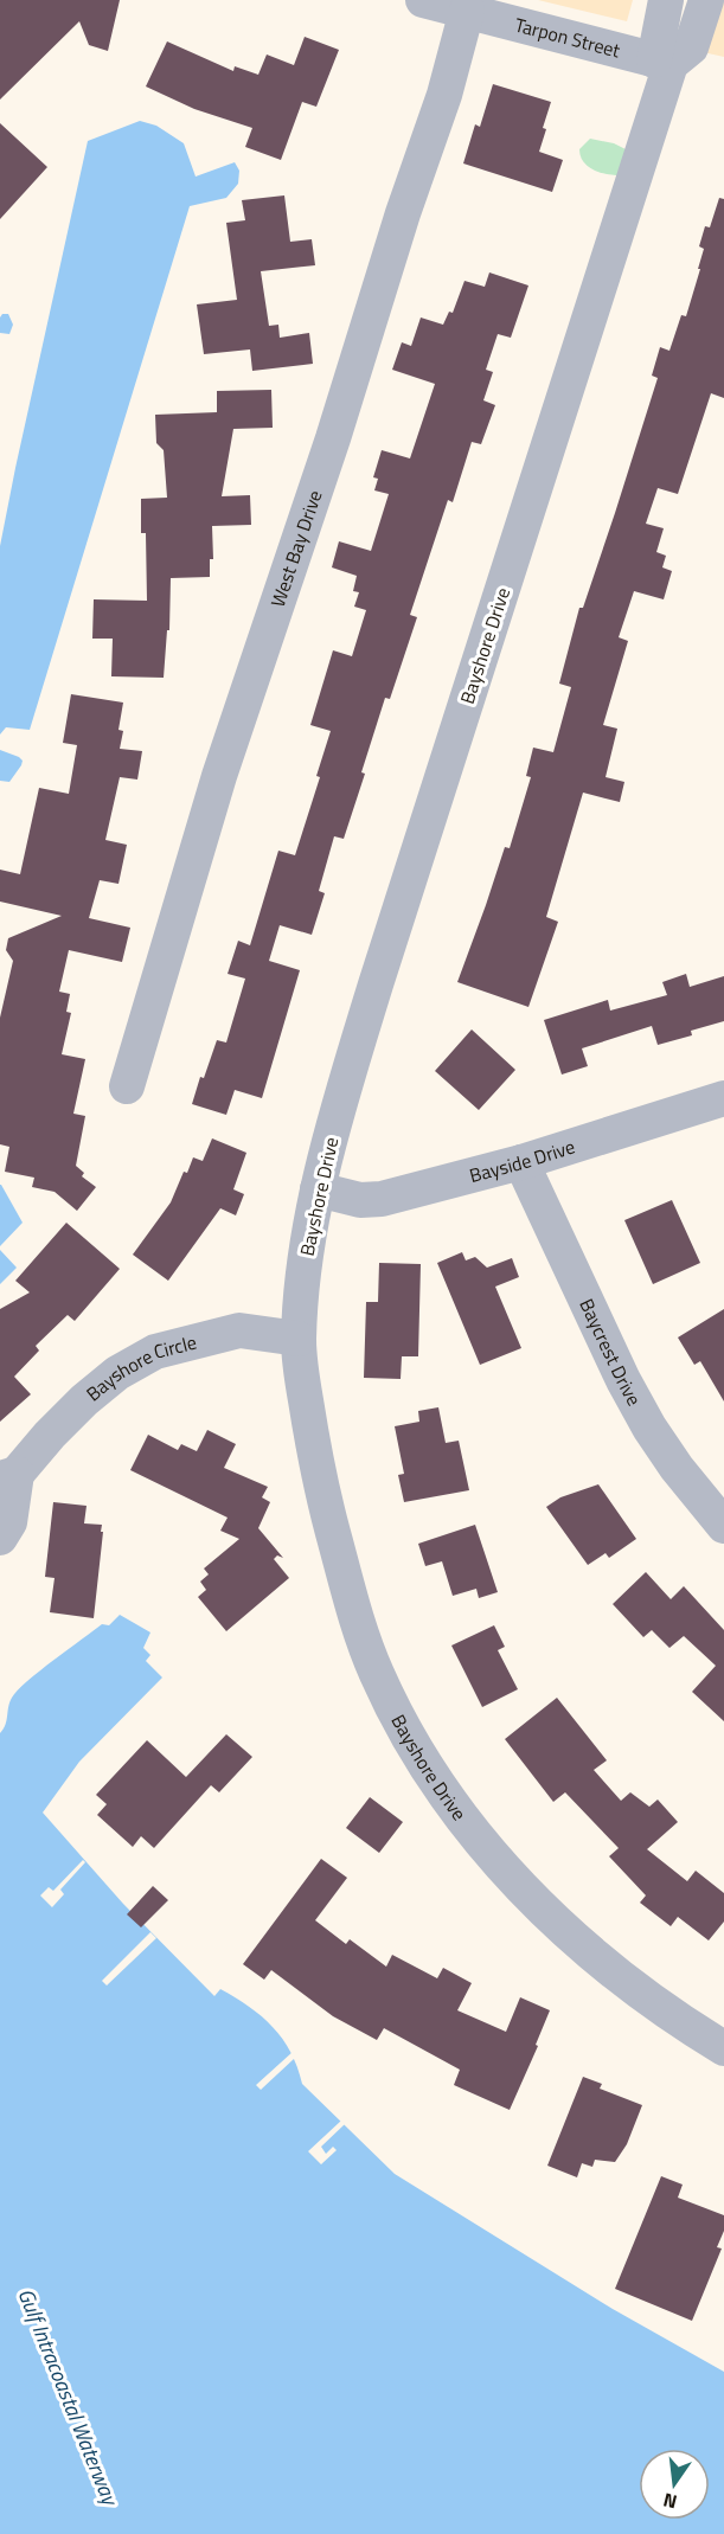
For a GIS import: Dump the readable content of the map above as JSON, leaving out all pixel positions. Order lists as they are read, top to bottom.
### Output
{
  "streets": {
    "street": [
      "Tarpon Street",
      "West Bay Drive",
      "Bayshore Drive",
      "Bayside Drive",
      "Baycrest Drive",
      "Bayshore Circle"
    ]
  },
  "crossings": [
    ["Tarpon Street", "West Bay Drive"],
    ["Tarpon Street", "Bayshore Drive"],
    ["Bayshore Drive", "Bayside Drive"],
    ["Bayshore Drive", "Bayshore Circle"],
    ["Bayside Drive", "Baycrest Drive"]
  ],
  "water": ["Gulf Intracoastal Waterway"],
  "north": "bottom"
}
